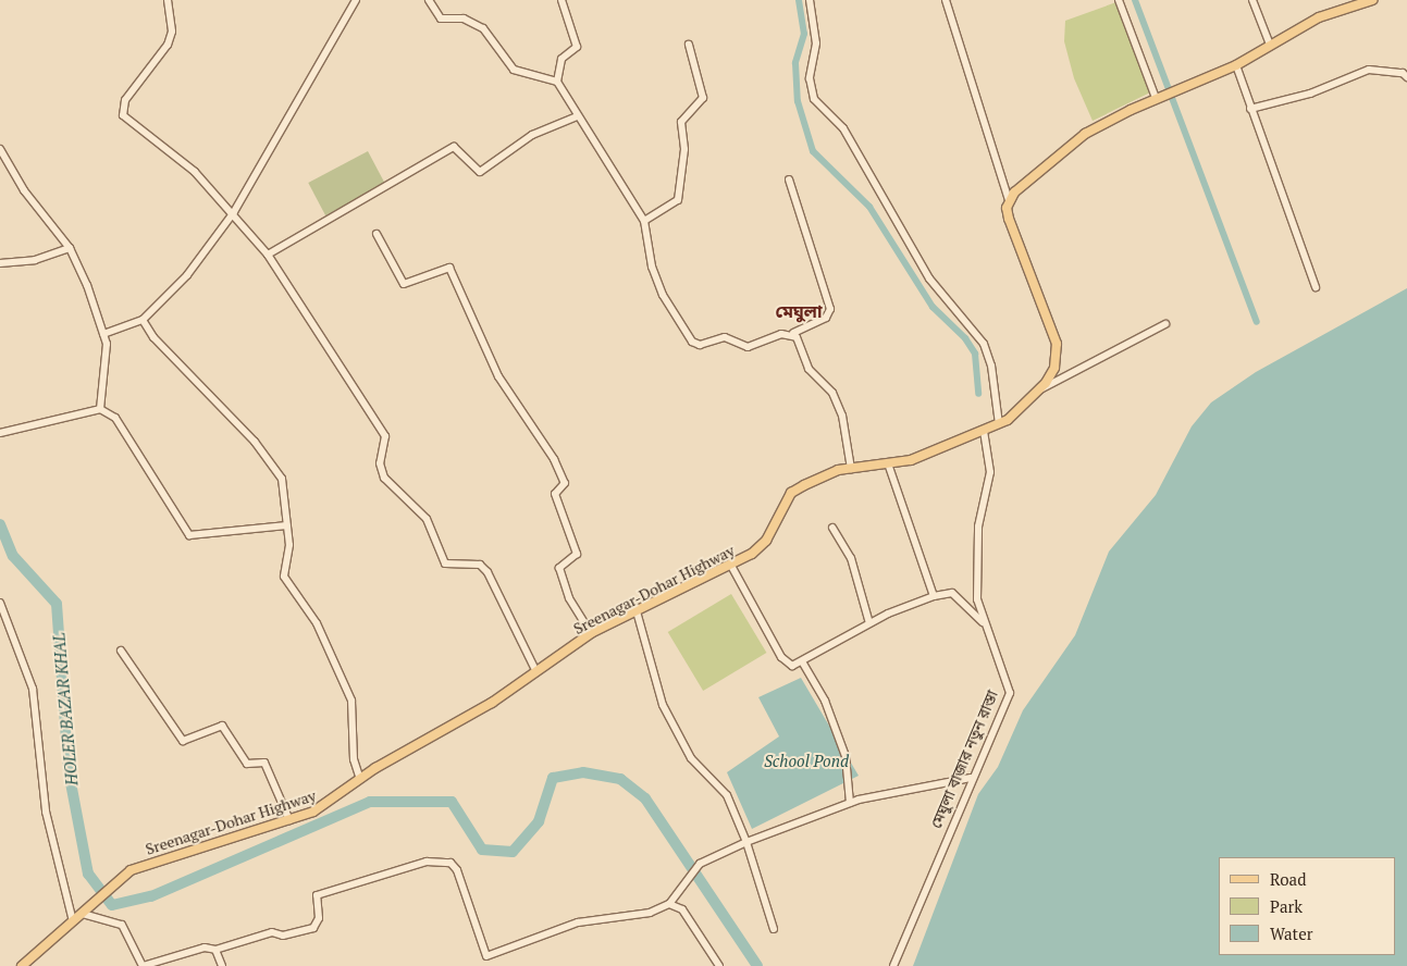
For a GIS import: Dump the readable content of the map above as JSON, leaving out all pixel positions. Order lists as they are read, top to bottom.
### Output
{
  "streets": {
    "main road": ["Sreenagar-Dohar Highway"],
    "street": ["মেঘুলা বাজার নতুন রাস্তা"]
  },
  "crossings": [
    ["Sreenagar-Dohar Highway", "মেঘুলা বাজার নতুন রাস্তা"]
  ],
  "districts": ["মেঘুলা"],
  "water": ["HOLER BAZAR KHAL", "School Pond"],
  "legend": ["Road", "Park", "Water"]
}
